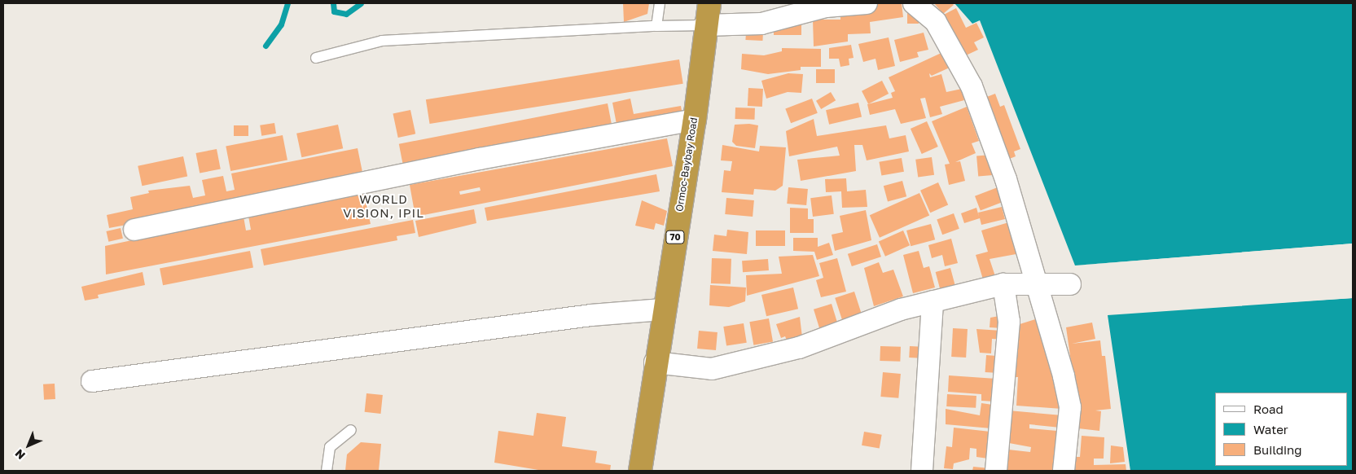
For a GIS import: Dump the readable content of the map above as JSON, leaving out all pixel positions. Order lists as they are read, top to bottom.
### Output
{
  "streets": {
    "highway": ["Ormoc-Baybay Road", "70"]
  },
  "districts": ["WORLD VISION, IPIL"],
  "legend": ["Road", "Water", "Building"],
  "north": "bottom left"
}
